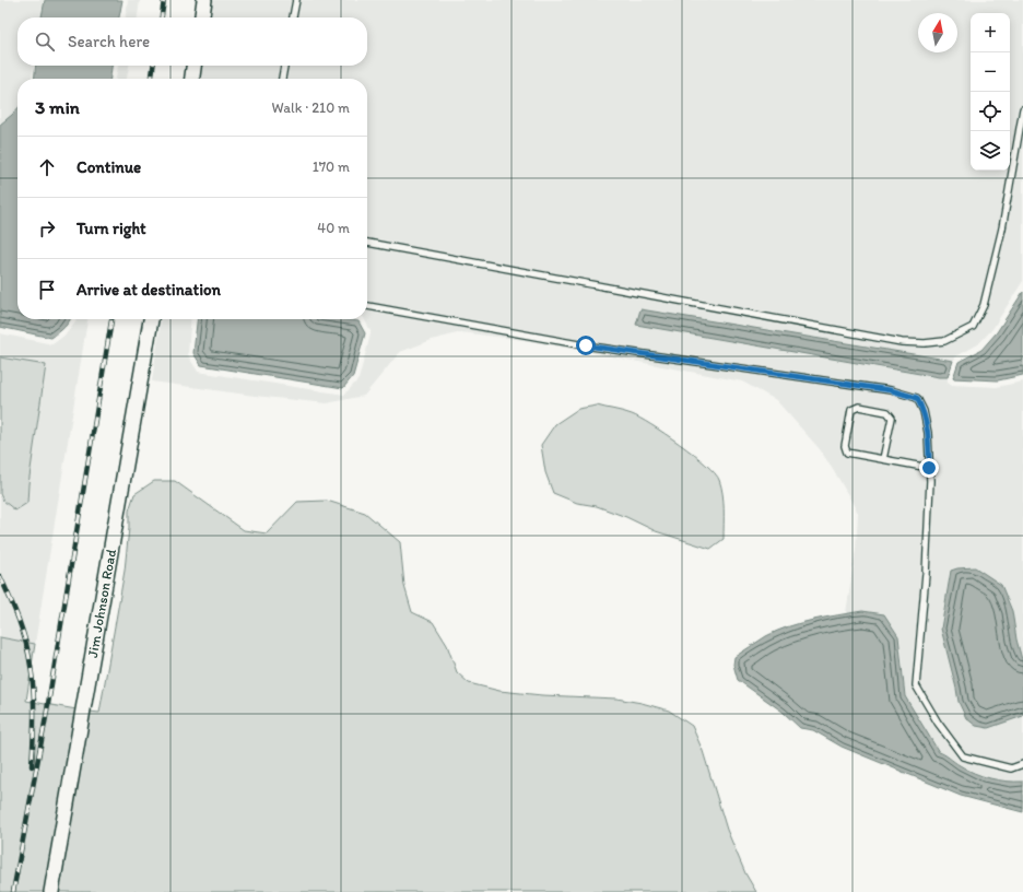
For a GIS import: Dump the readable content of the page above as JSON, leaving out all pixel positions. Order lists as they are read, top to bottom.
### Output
{
  "streets": {
    "street": ["Jim Johnson Road"]
  },
  "north": "top",
  "page": {
    "map_buttons": ["+", "−"],
    "search": "Search here",
    "heading": ["3 min", "Walk · 210 m"],
    "list": [
      ["Continue", "170 m"],
      ["Turn right", "40 m"],
      "Arrive at destination"
    ]
  }
}
